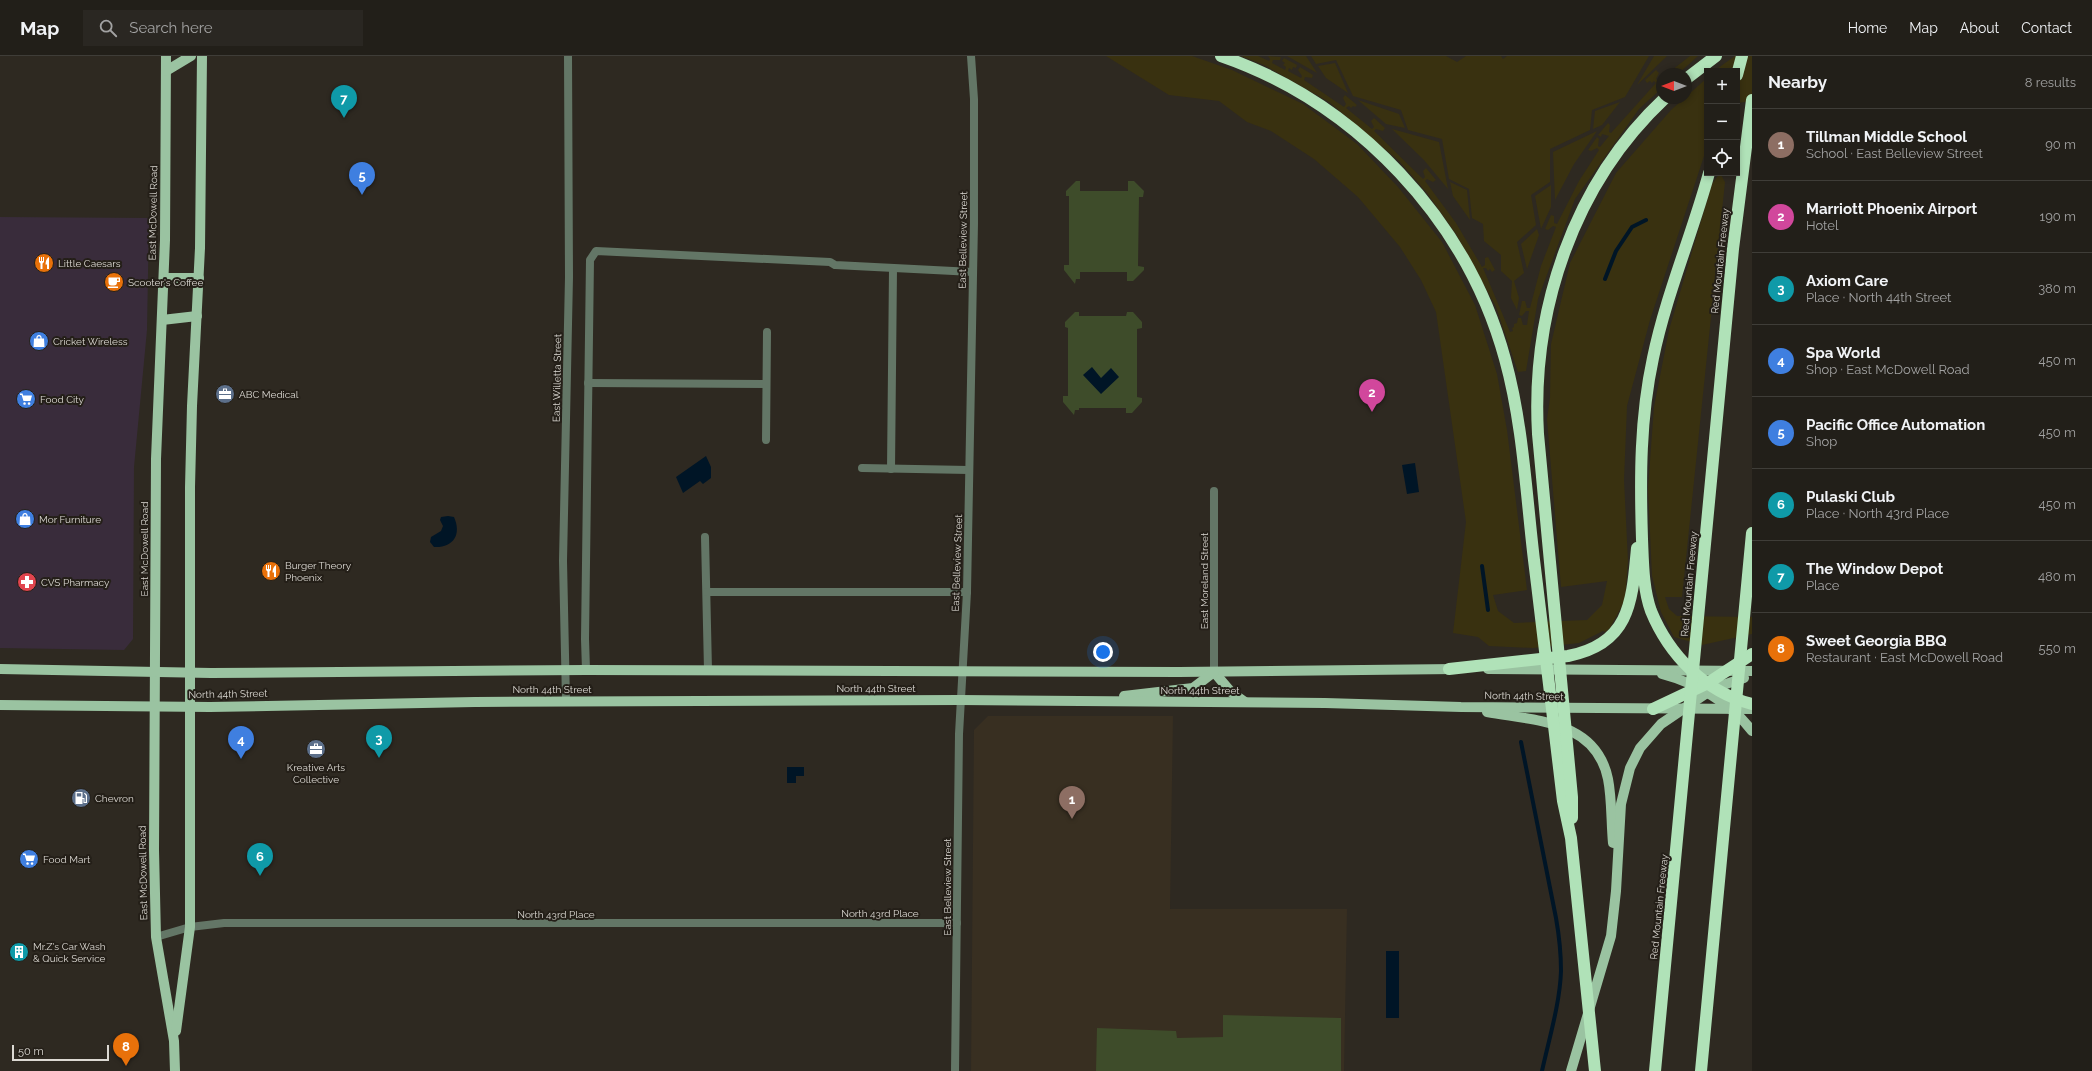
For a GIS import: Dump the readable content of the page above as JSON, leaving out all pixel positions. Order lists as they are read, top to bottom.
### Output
{
  "streets": {
    "highway": ["Red Mountain Freeway"],
    "main road": ["East McDowell Road", "North 44th Street"],
    "street": [
      "East Belleview Street",
      "East Willetta Street",
      "East Moreland Street",
      "North 43rd Place"
    ]
  },
  "crossings": [
    ["East McDowell Road", "North 44th Street"],
    ["East McDowell Road", "North 43rd Place"],
    ["East Belleview Street", "North 44th Street"],
    ["East Belleview Street", "North 43rd Place"],
    ["East Willetta Street", "North 44th Street"],
    ["East Moreland Street", "North 44th Street"]
  ],
  "places": {
    "restaurant": ["Little Caesars", "Burger Theory Phoenix"],
    "cafe": ["Scooter's Coffee"],
    "shop": ["Cricket Wireless", "Mor Furniture"],
    "office": ["ABC Medical", "Kreative Arts Collective"],
    "supermarket": ["Food City", "Food Mart"],
    "pharmacy": ["CVS Pharmacy"],
    "fuel station": ["Chevron"],
    "building": ["Mr.Z's Car Wash & Quick Service"]
  },
  "scale_bar": "50 m",
  "north": "left",
  "page": {
    "header": "Map",
    "search": "Search here",
    "nav": [
      "Home",
      "Map",
      "About",
      "Contact"
    ],
    "heading": ["Nearby", "8 results"],
    "map_buttons": ["+", "−"],
    "pins": [
      "7",
      "5",
      "2",
      "3",
      "4",
      "1",
      "6",
      "8"
    ],
    "list": [
      {
        "mark": "1",
        "name": "Tillman Middle School",
        "note": "School · East Belleview Street",
        "value": "90 m"
      },
      {
        "mark": "2",
        "name": "Marriott Phoenix Airport",
        "note": "Hotel",
        "value": "190 m"
      },
      {
        "mark": "3",
        "name": "Axiom Care",
        "note": "Place · North 44th Street",
        "value": "380 m"
      },
      {
        "mark": "4",
        "name": "Spa World",
        "note": "Shop · East McDowell Road",
        "value": "450 m"
      },
      {
        "mark": "5",
        "name": "Pacific Office Automation",
        "note": "Shop",
        "value": "450 m"
      },
      {
        "mark": "6",
        "name": "Pulaski Club",
        "note": "Place · North 43rd Place",
        "value": "450 m"
      },
      {
        "mark": "7",
        "name": "The Window Depot",
        "note": "Place",
        "value": "480 m"
      },
      {
        "mark": "8",
        "name": "Sweet Georgia BBQ",
        "note": "Restaurant · East McDowell Road",
        "value": "550 m"
      }
    ],
    "scale": "50 m"
  }
}
